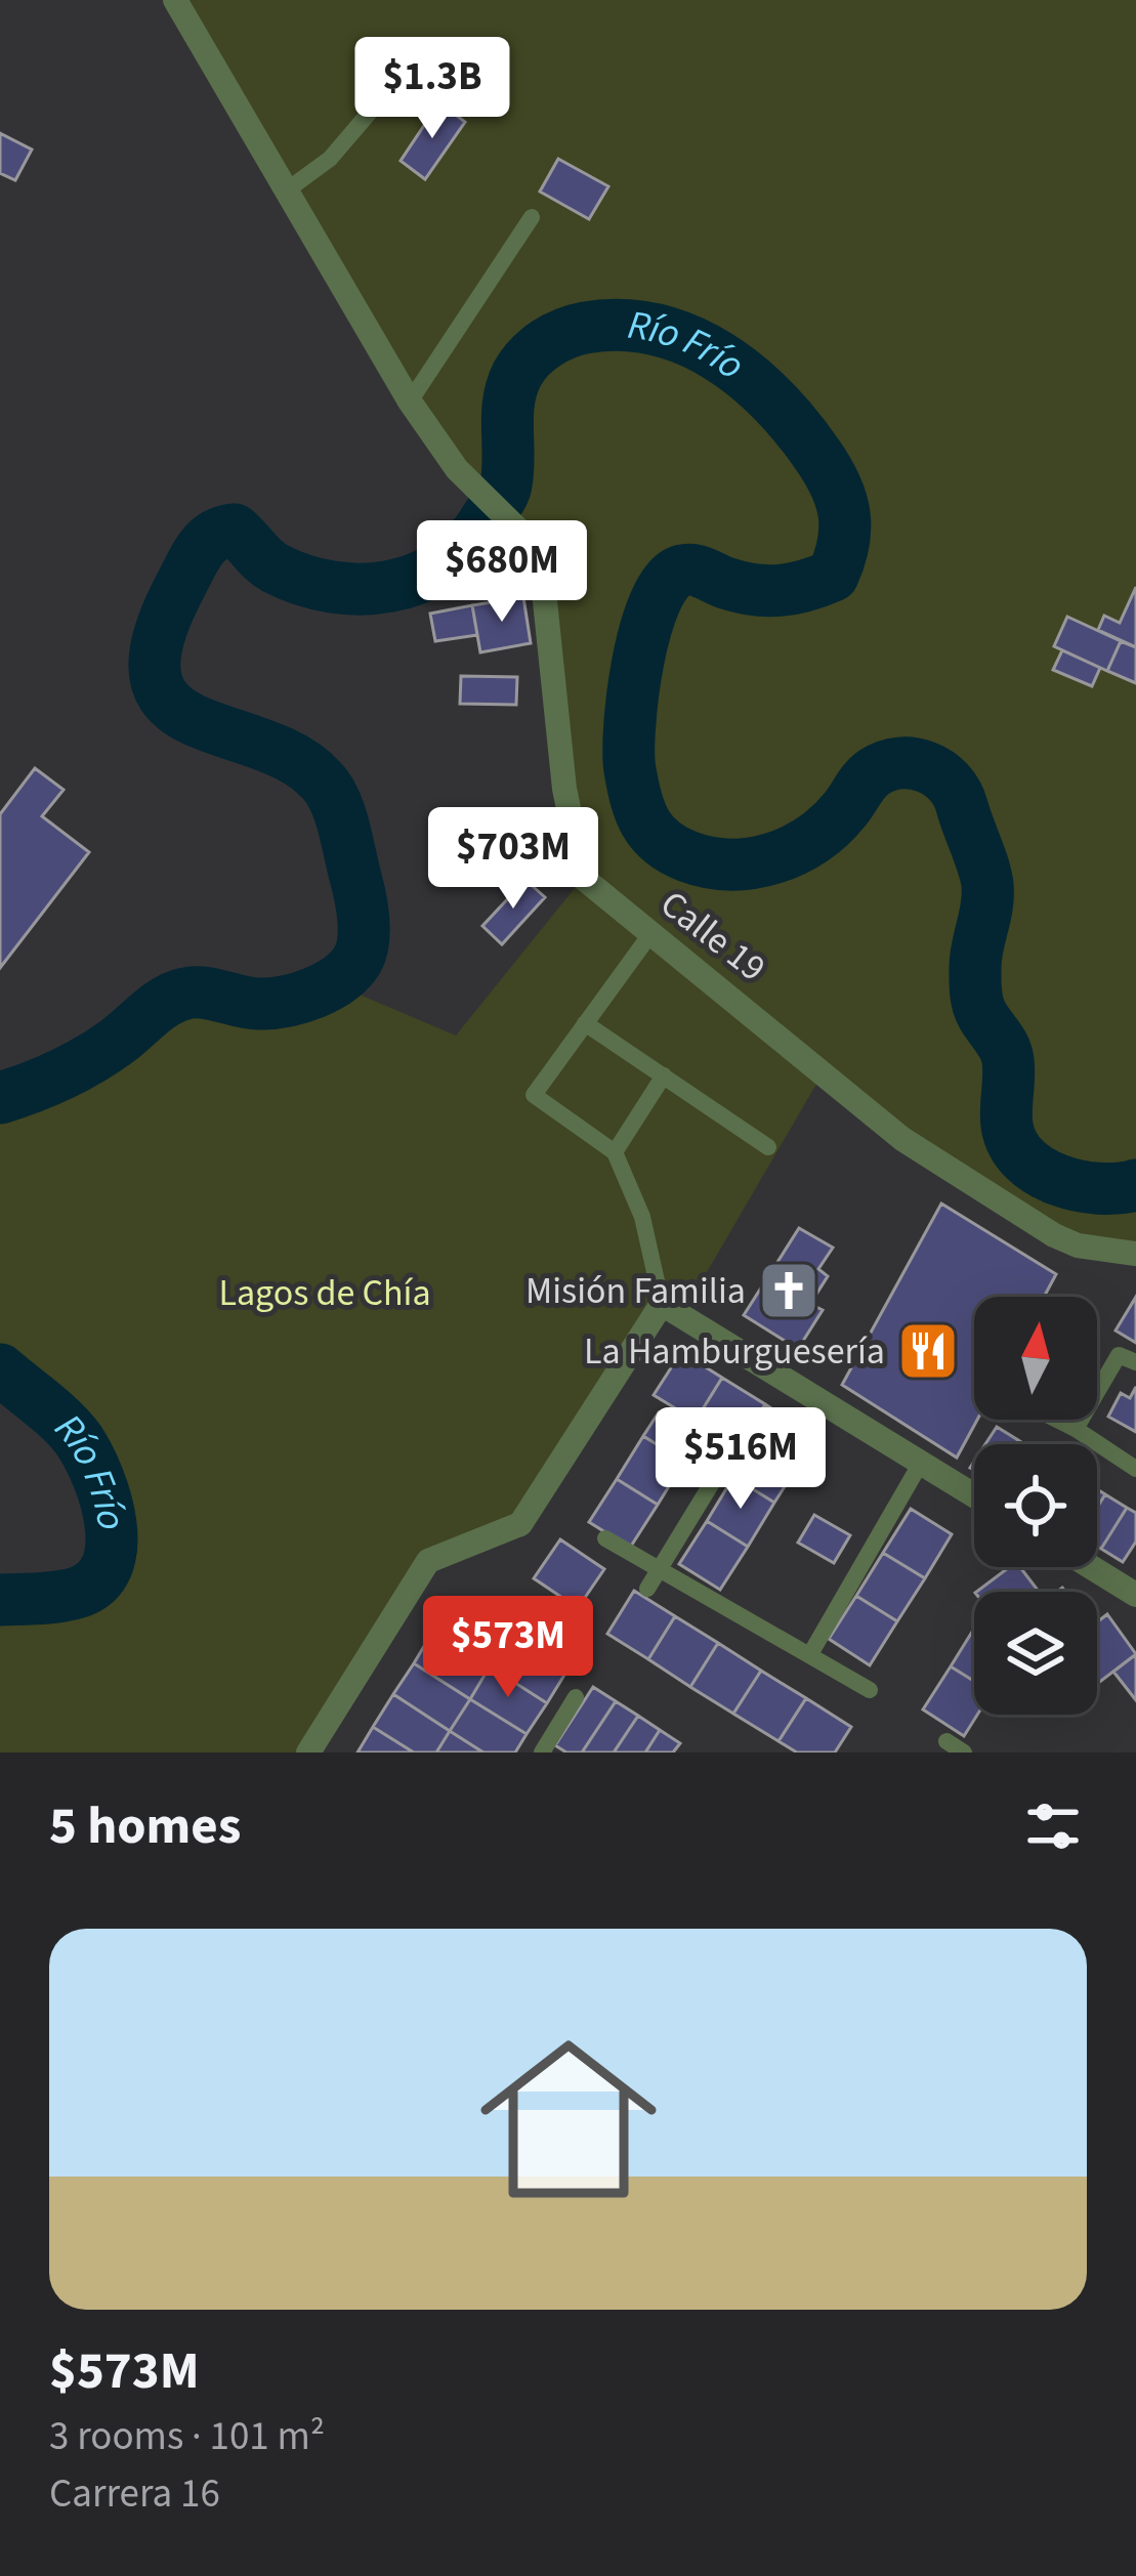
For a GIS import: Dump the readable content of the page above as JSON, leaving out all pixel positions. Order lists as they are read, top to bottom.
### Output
{
  "streets": {
    "street": ["Calle 19"]
  },
  "water": ["Río Frío"],
  "parks": ["Lagos de Chía"],
  "places": {
    "church": ["Misión Familia"],
    "restaurant": ["La Hamburguesería"]
  },
  "north": "top",
  "page": {
    "price": [
      "$1.3B",
      "$680M",
      "$703M",
      "$516M",
      "$573M"
    ],
    "heading": "5 homes",
    "list": [
      {
        "name": "$573M",
        "note": "3 rooms · 101 m² · Carrera 16"
      }
    ]
  }
}
